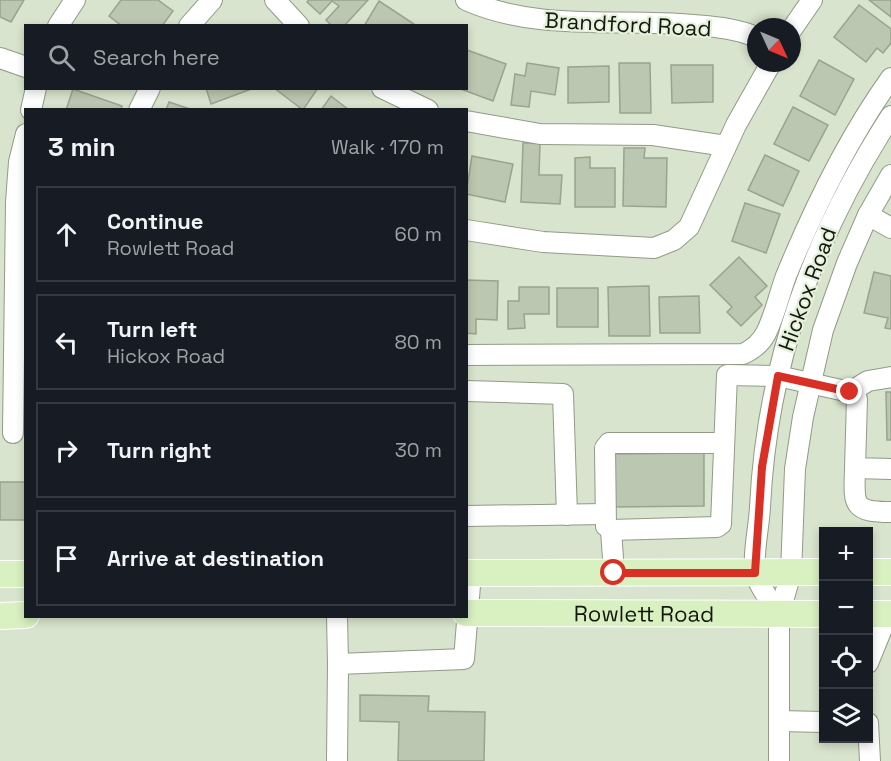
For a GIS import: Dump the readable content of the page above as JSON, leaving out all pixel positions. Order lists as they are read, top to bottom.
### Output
{
  "streets": {
    "main road": ["Rowlett Road"],
    "street": ["Brandford Road", "Hickox Road"]
  },
  "crossings": [
    ["Hickox Road", "Rowlett Road"]
  ],
  "north": "bottom right",
  "page": {
    "search": "Search here",
    "heading": ["3 min", "Walk · 170 m"],
    "list": [
      ["Continue", "Rowlett Road", "60 m"],
      ["Turn left", "Hickox Road", "80 m"],
      ["Turn right", "30 m"],
      "Arrive at destination"
    ],
    "map_buttons": ["+", "−"]
  }
}
